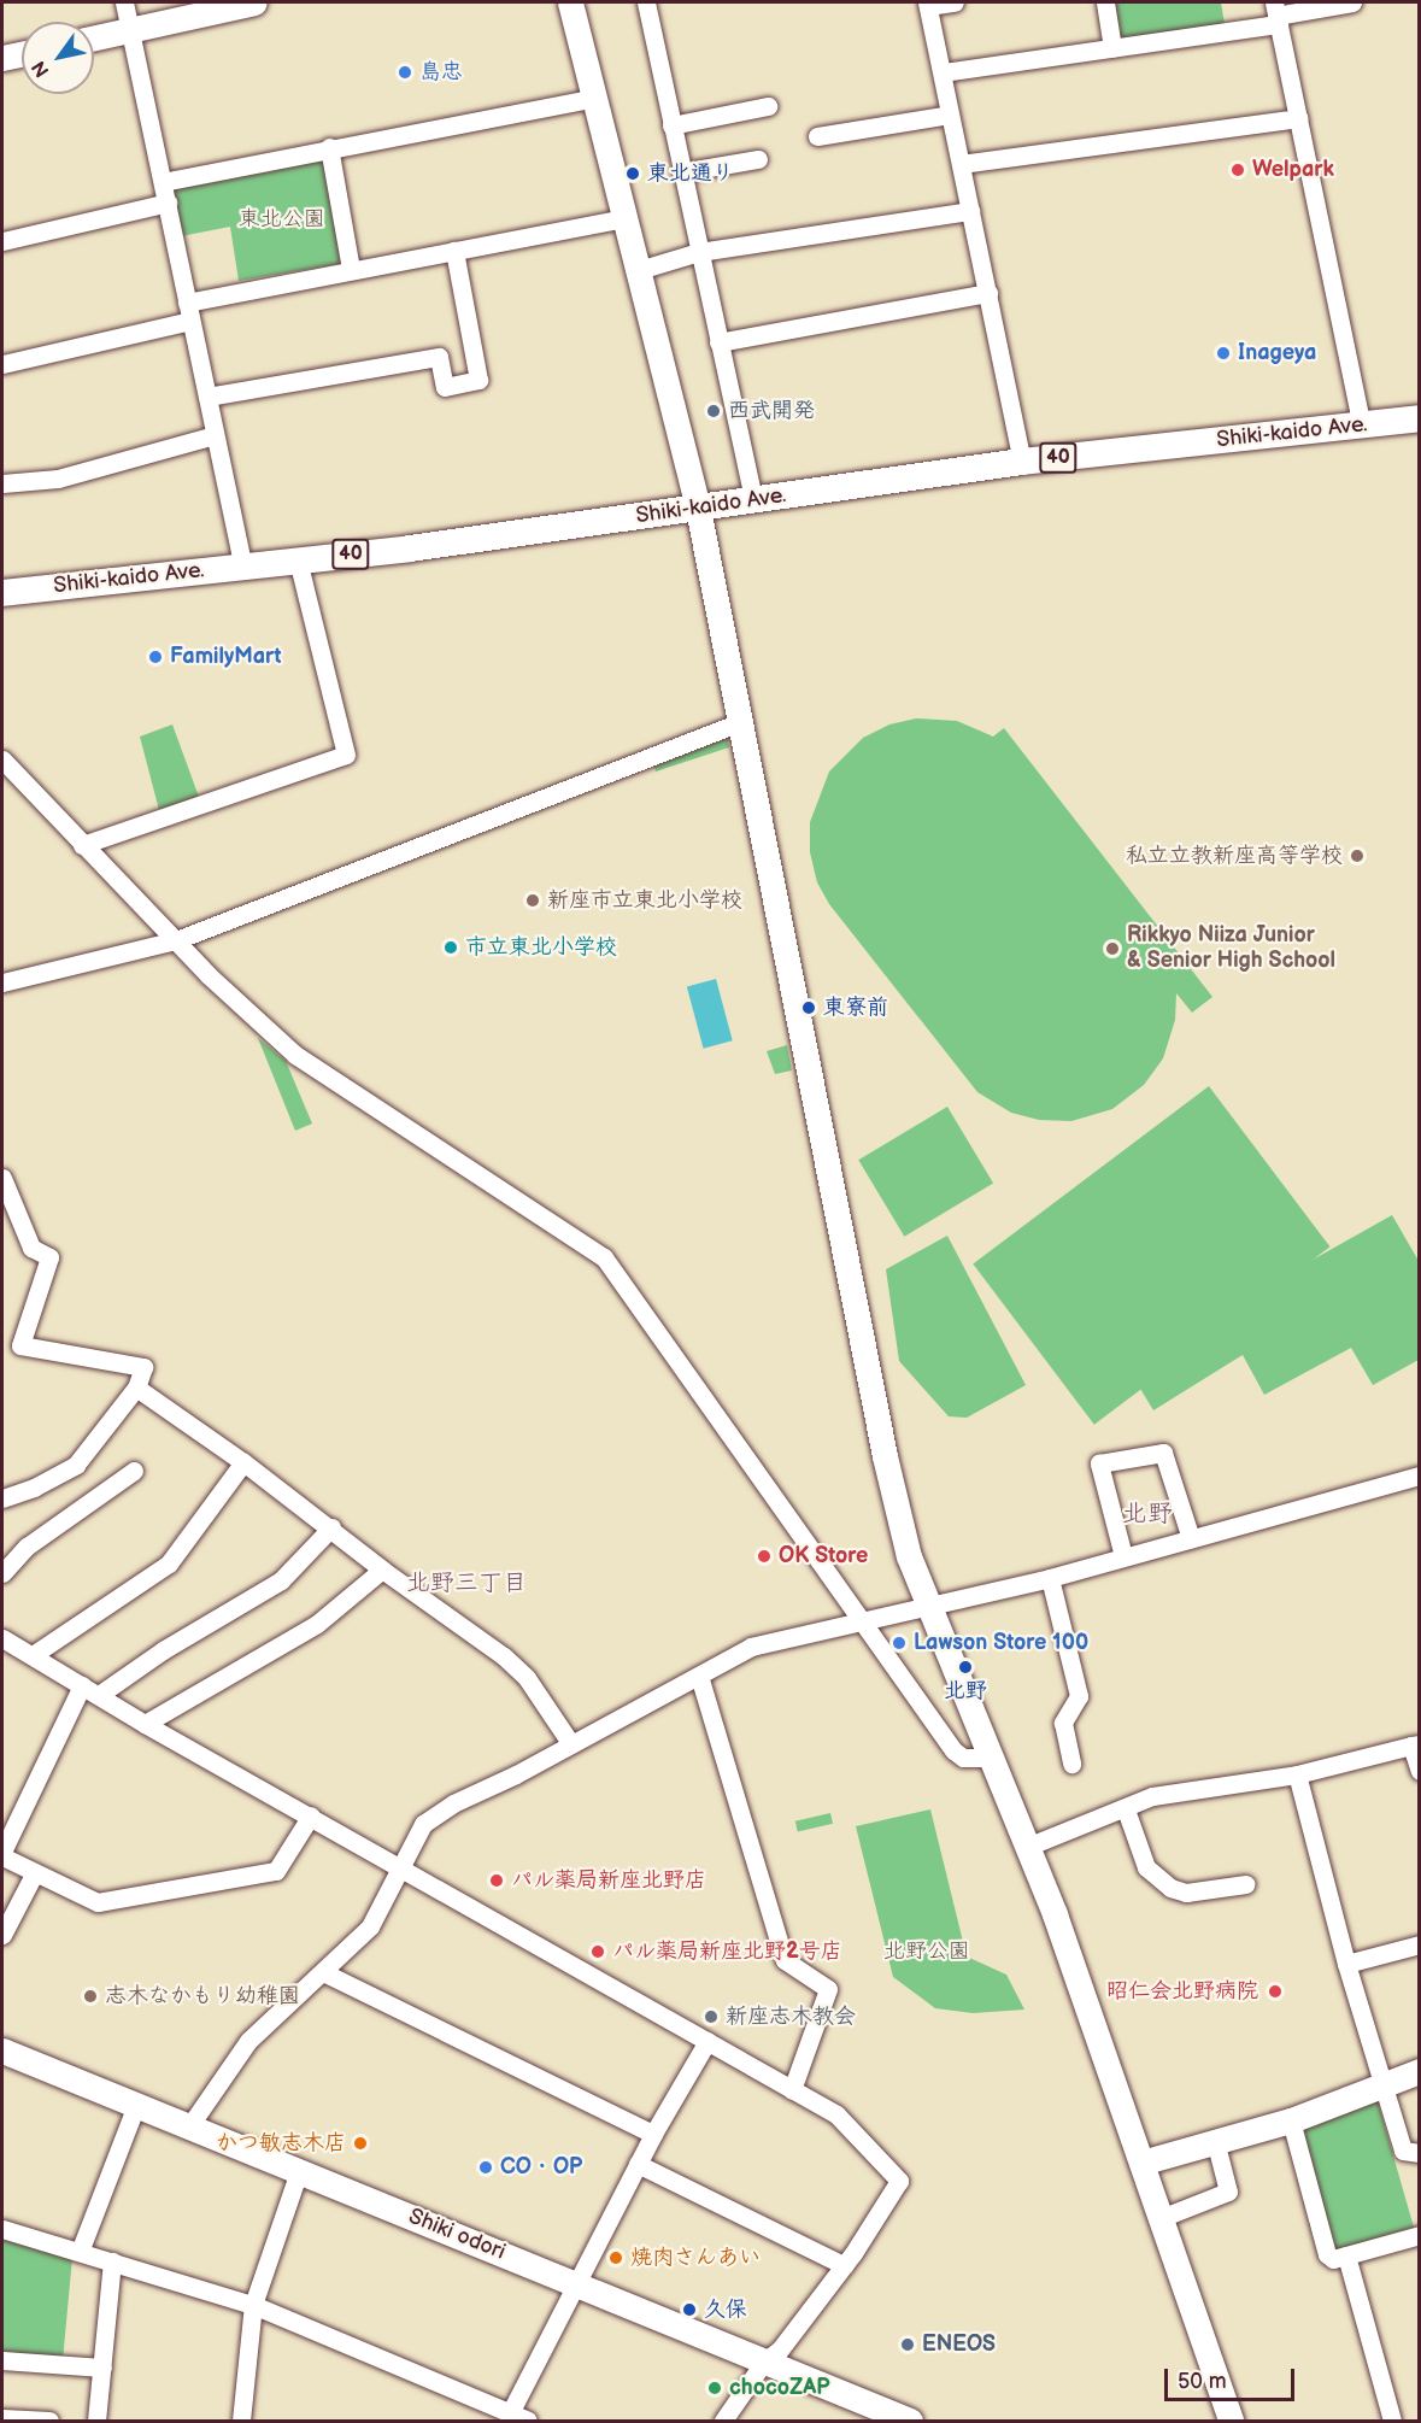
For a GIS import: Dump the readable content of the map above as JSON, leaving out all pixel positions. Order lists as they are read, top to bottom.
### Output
{
  "streets": {
    "main road": ["Shiki-kaido Ave.", "40"],
    "street": ["Shiki odori"]
  },
  "districts": ["北野", "北野三丁目"],
  "parks": ["東北公園", "北野公園"],
  "places": [
    "島忠",
    "Welpark",
    "東北通り",
    "Inageya",
    "西武開発",
    "FamilyMart",
    "私立立教新座高等学校",
    "新座市立東北小学校",
    "市立東北小学校",
    "Rikkyo Niiza Junior & Senior High School",
    "東寮前",
    "OK Store",
    "Lawson Store 100",
    "北野",
    "パル薬局新座北野店",
    "パル薬局新座北野2号店",
    "昭仁会北野病院",
    "志木なかもり幼稚園",
    "新座志木教会",
    "かつ敏志木店",
    "CO・OP",
    "焼肉さんあい",
    "久保",
    "ENEOS",
    "chocoZAP"
  ],
  "scale_bar": "50 m",
  "north": "bottom left"
}
